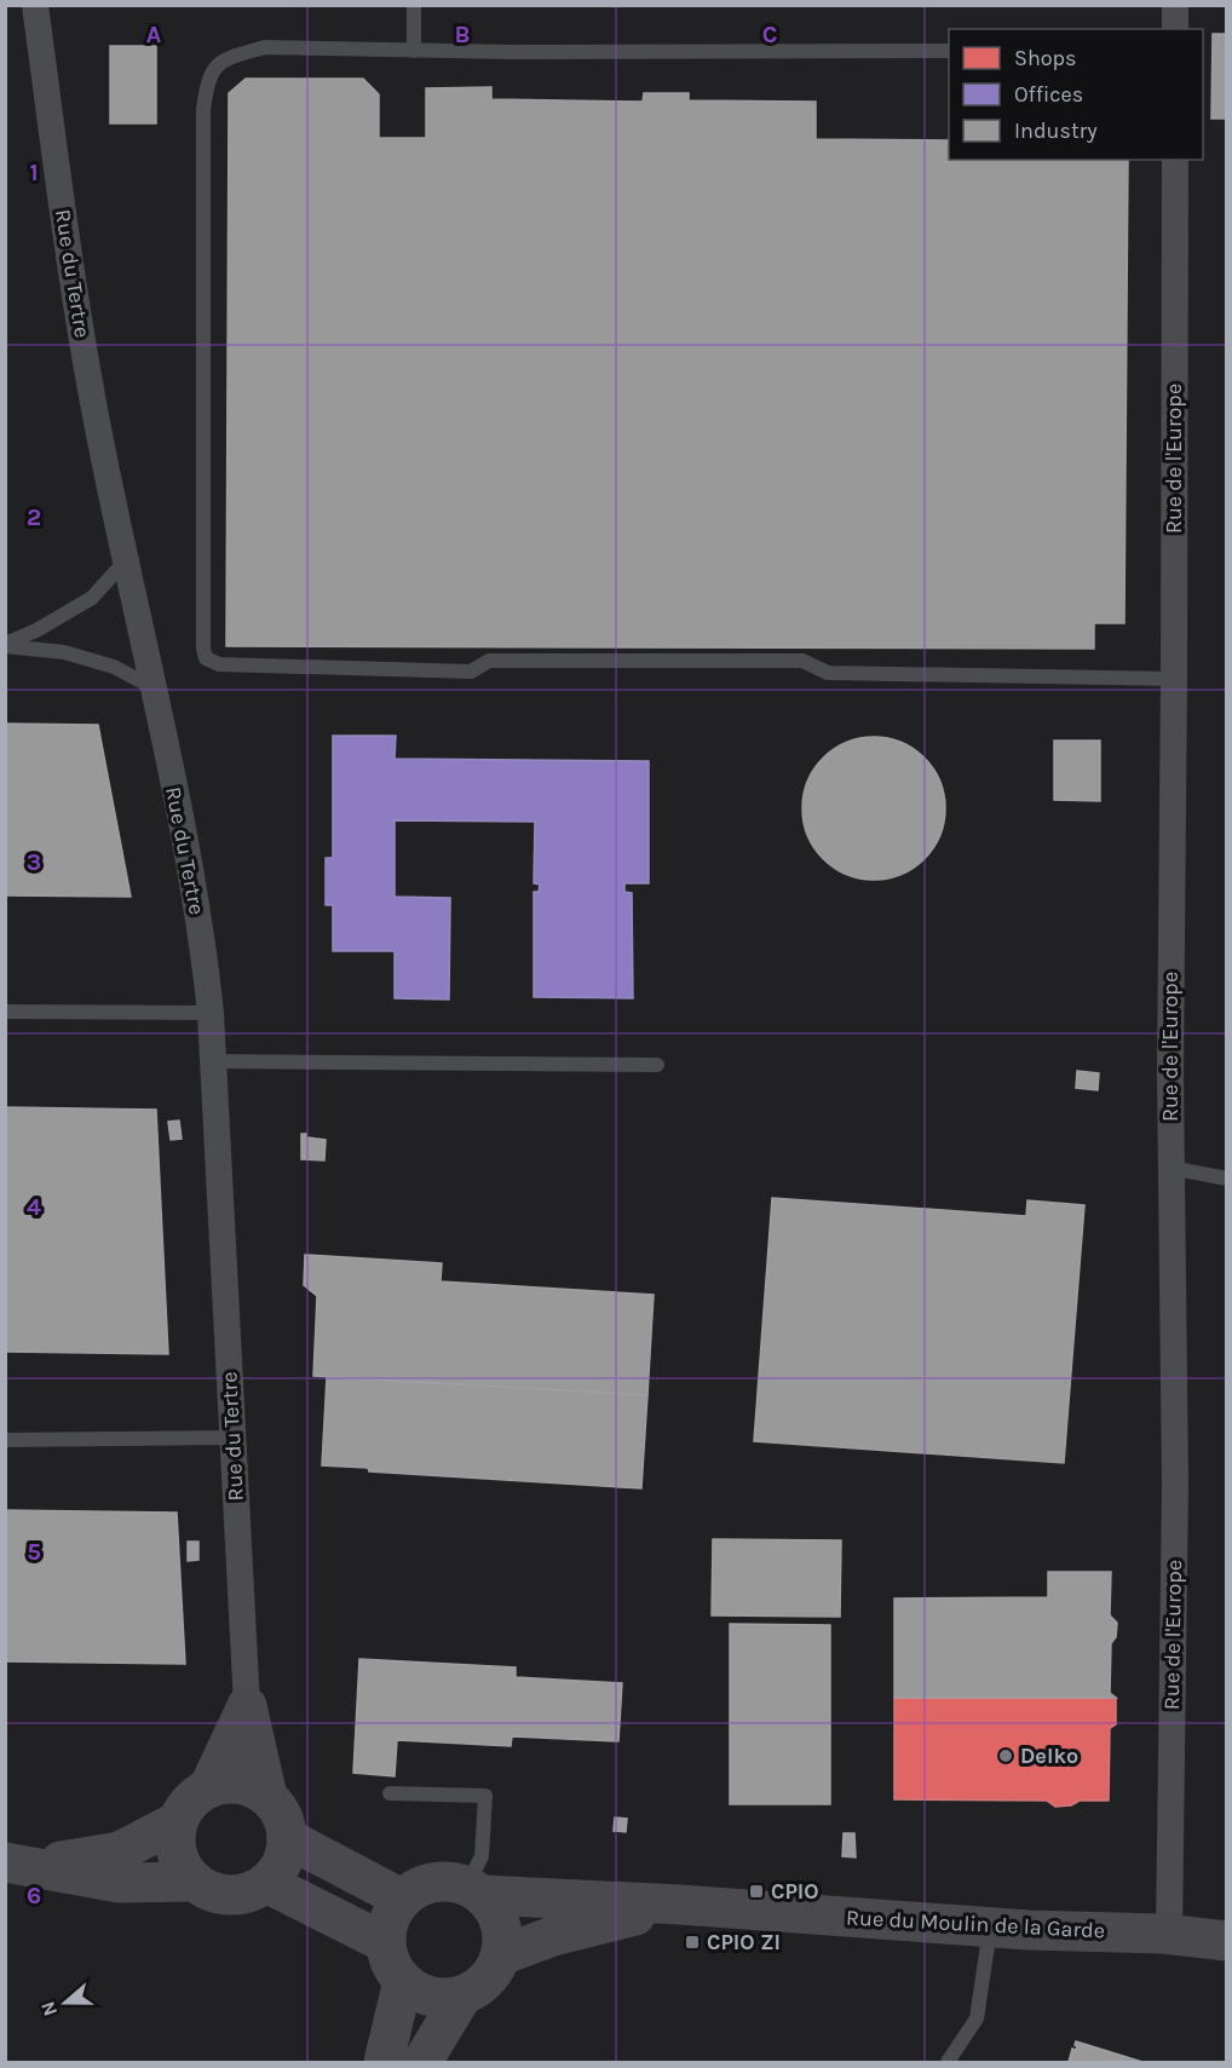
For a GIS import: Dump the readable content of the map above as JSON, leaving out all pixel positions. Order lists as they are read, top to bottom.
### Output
{
  "streets": {
    "main road": ["Rue du Moulin de la Garde"],
    "street": ["Rue du Tertre", "Rue de l'Europe"]
  },
  "crossings": [
    ["Rue de l'Europe", "Rue du Moulin de la Garde"]
  ],
  "places": {
    "other": ["Delko"],
    "transit": ["CPIO", "CPIO ZI"]
  },
  "legend": ["Shops", "Offices", "Industry"],
  "north": "left",
  "grid": {
    "columns": ["A", "B", "C"],
    "rows": [
      "1",
      "2",
      "3",
      "4",
      "5",
      "6"
    ]
  }
}
